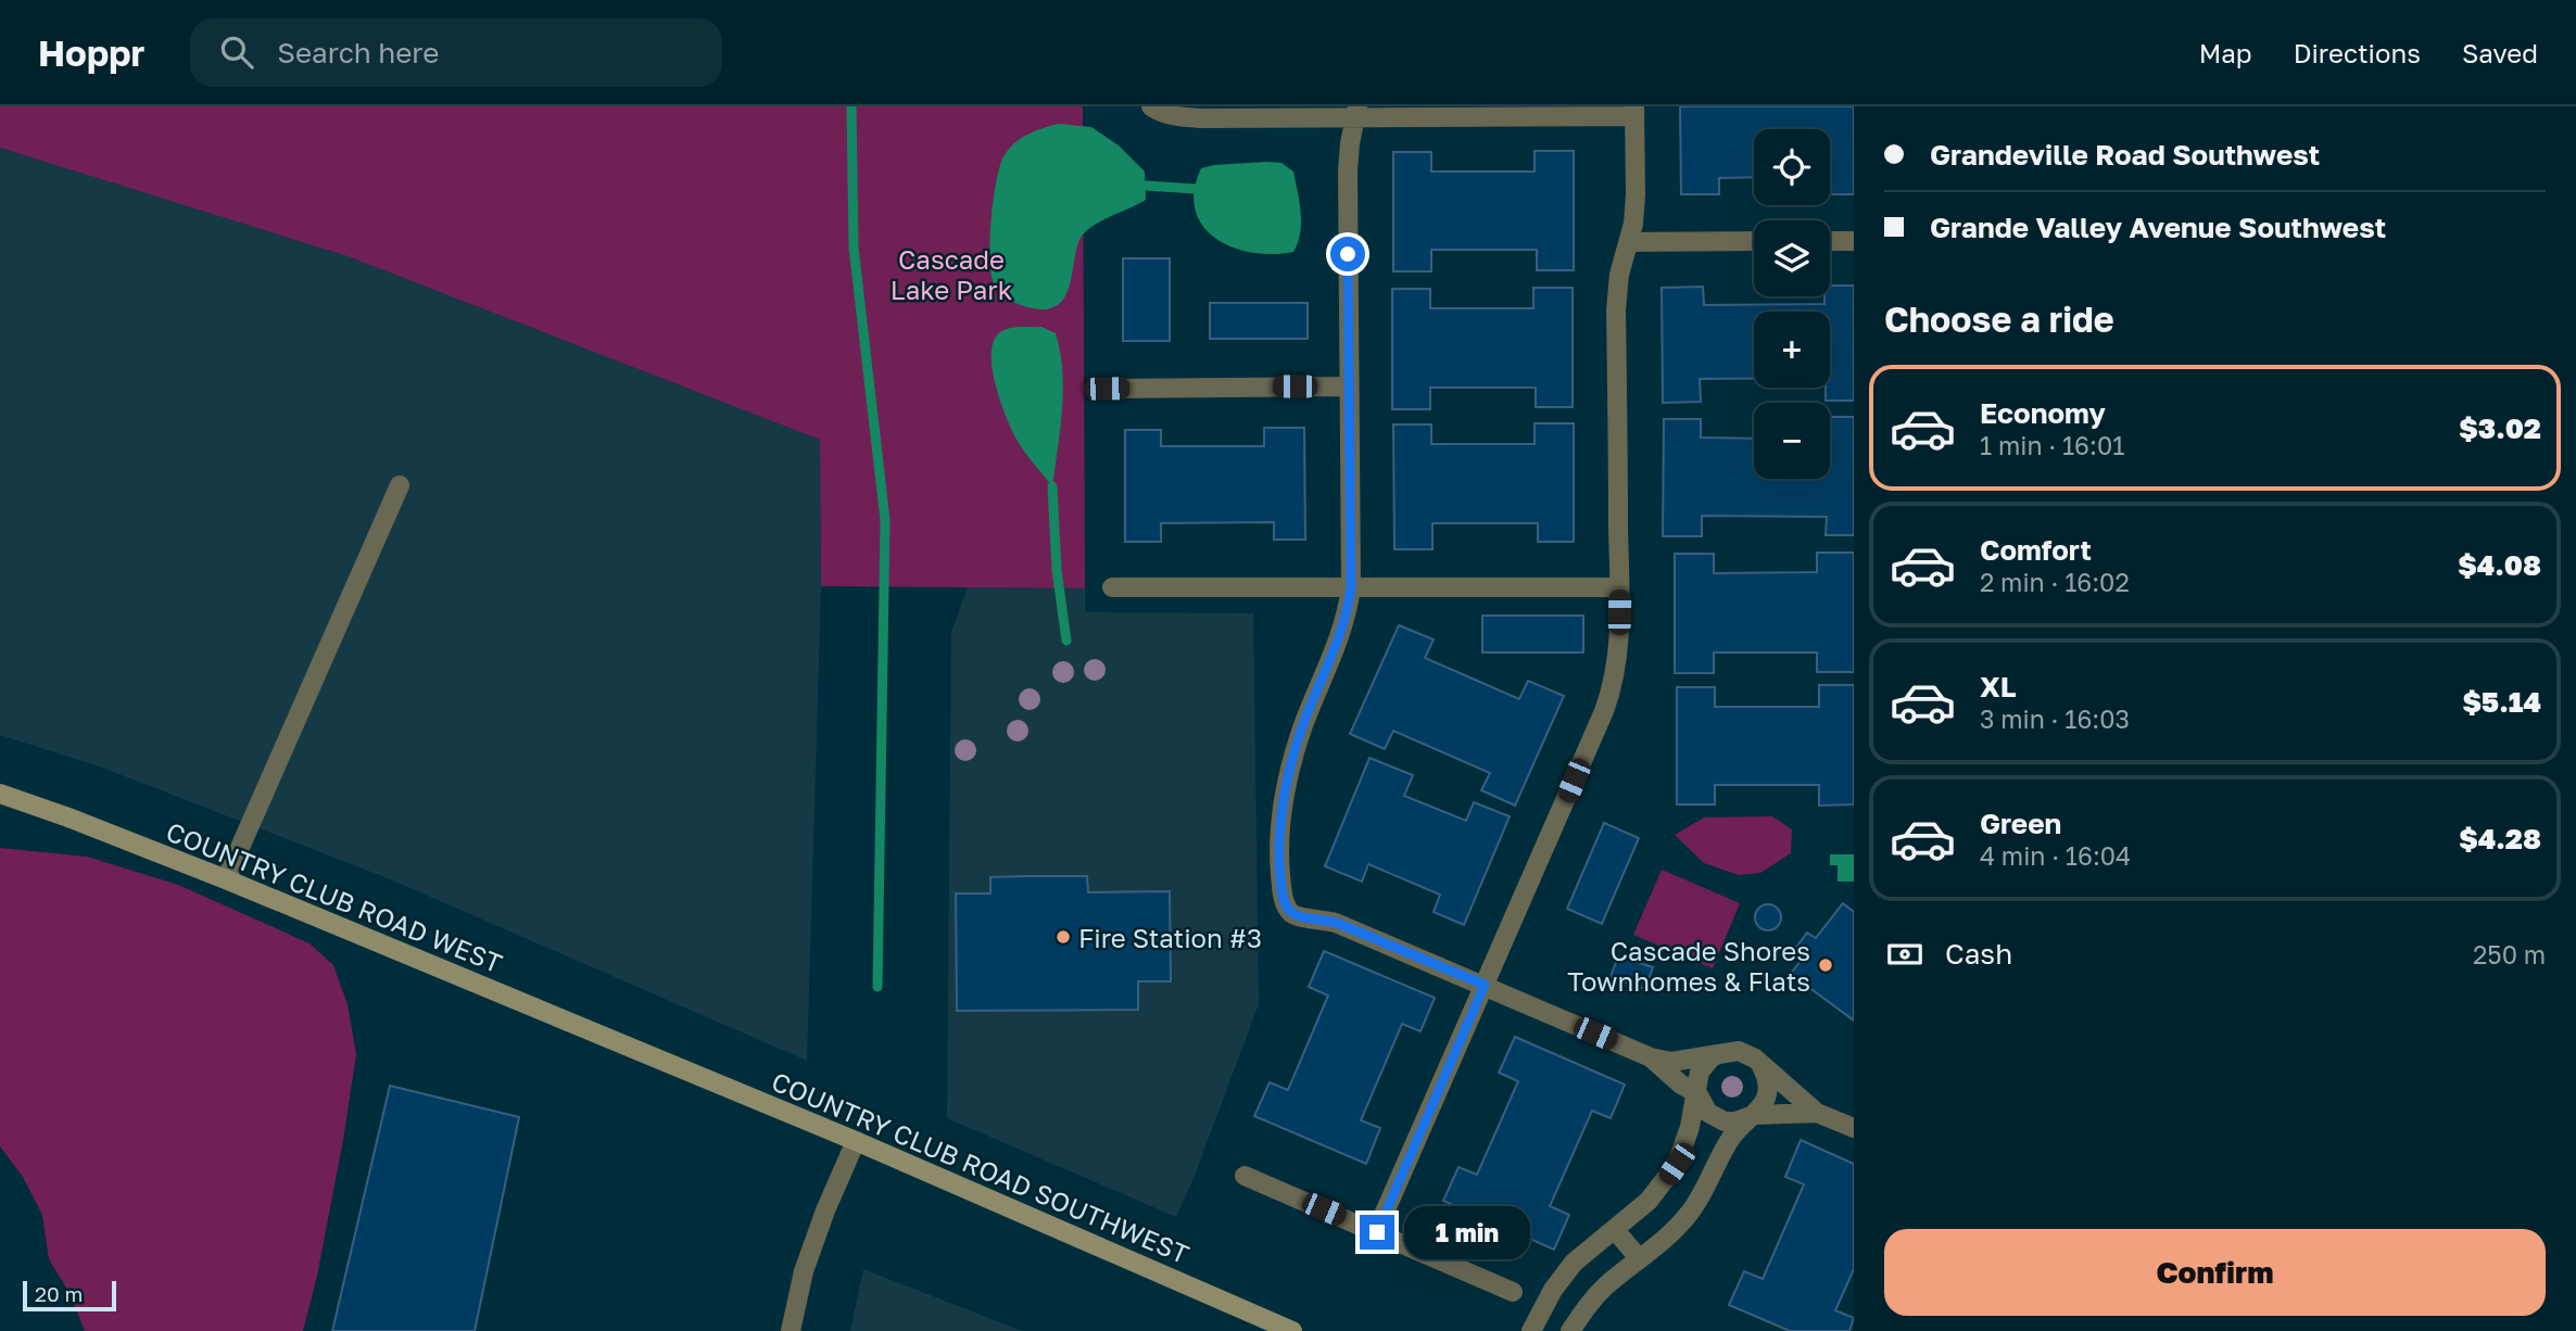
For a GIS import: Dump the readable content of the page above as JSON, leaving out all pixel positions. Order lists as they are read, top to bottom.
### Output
{
  "streets": {
    "main road": ["COUNTRY CLUB ROAD WEST", "COUNTRY CLUB ROAD SOUTHWEST"]
  },
  "crossings": [
    ["COUNTRY CLUB ROAD WEST", "COUNTRY CLUB ROAD SOUTHWEST"]
  ],
  "parks": ["Cascade Lake Park"],
  "places": ["Fire Station #3", "Cascade Shores Townhomes & Flats"],
  "scale_bar": "20 m",
  "page": {
    "header": "Hoppr",
    "search": "Search here",
    "nav": ["Map", "Directions", "Saved"],
    "banner": ["Grandeville Road Southwest", "Grande Valley Avenue Southwest"],
    "map_buttons": ["+", "−"],
    "heading": "Choose a ride",
    "list": [
      {
        "name": "Economy",
        "note": "1 min · 16:01",
        "value": "$3.02"
      },
      {
        "name": "Comfort",
        "note": "2 min · 16:02",
        "value": "$4.08"
      },
      {
        "name": "XL",
        "note": "3 min · 16:03",
        "value": "$5.14"
      },
      {
        "name": "Green",
        "note": "4 min · 16:04",
        "value": "$4.28"
      }
    ],
    "pay": ["Cash", "250 m"],
    "bubble": "1 min",
    "buttons": "Confirm",
    "scale": "20 m"
  }
}
